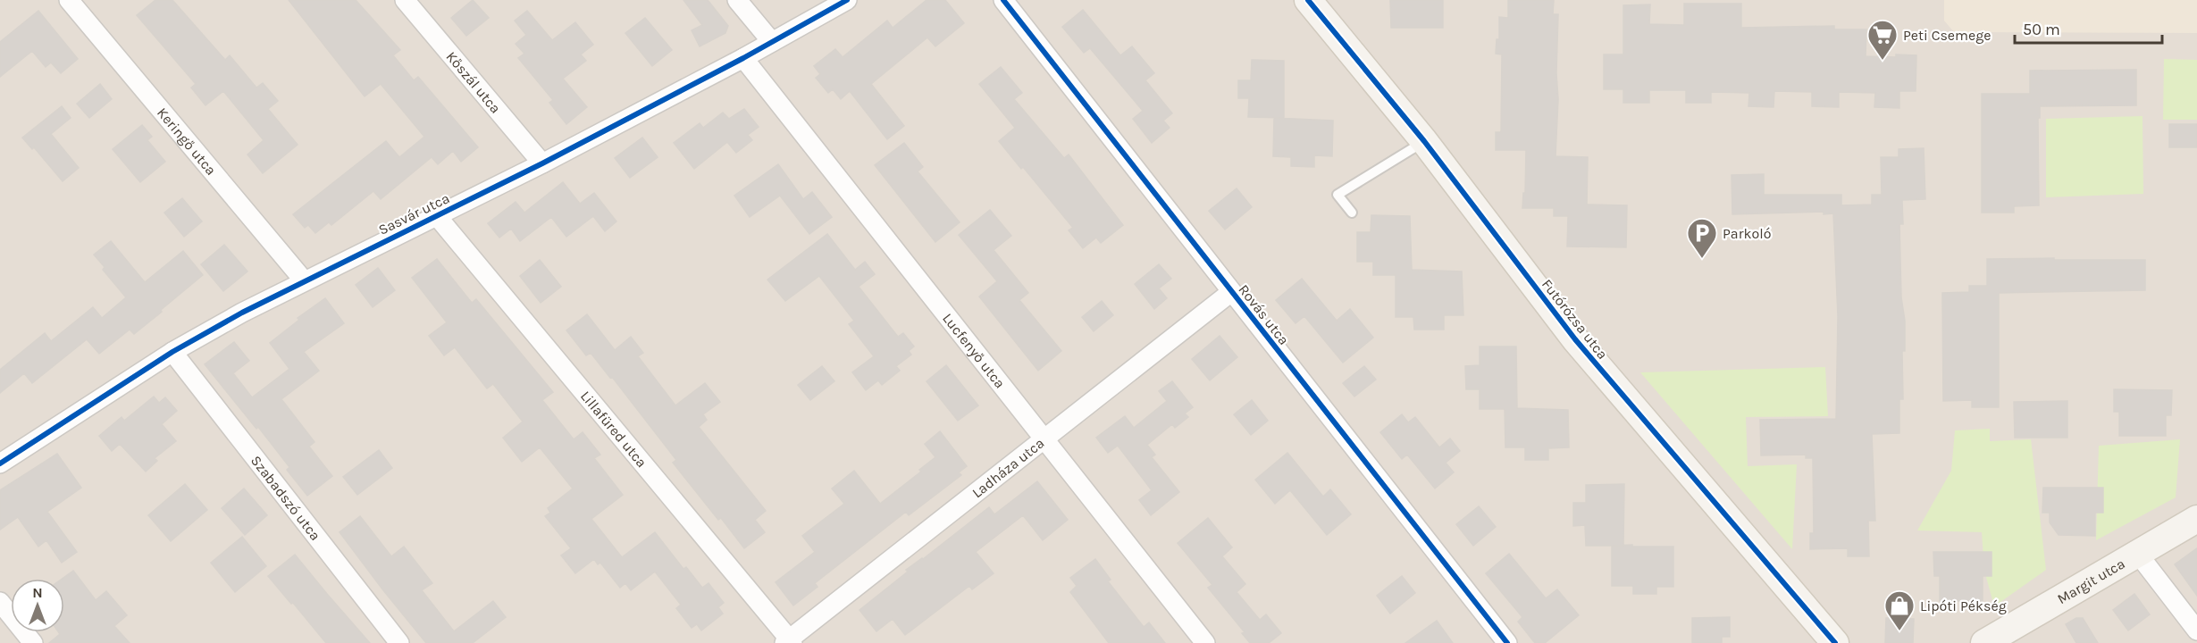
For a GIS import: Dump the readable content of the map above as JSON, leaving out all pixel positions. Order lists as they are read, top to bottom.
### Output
{
  "streets": {
    "street": [
      "Kőszál utca",
      "Keringő utca",
      "Sasvár utca",
      "Rovás utca",
      "Futórózsa utca",
      "Lucfenyő utca",
      "Lillafüred utca",
      "Ladháza utca",
      "Szabadszó utca",
      "Margit utca"
    ]
  },
  "crossings": [
    ["Kőszál utca", "Sasvár utca"],
    ["Keringő utca", "Sasvár utca"],
    ["Sasvár utca", "Lucfenyő utca"],
    ["Sasvár utca", "Lillafüred utca"],
    ["Sasvár utca", "Szabadszó utca"],
    ["Rovás utca", "Ladháza utca"],
    ["Lucfenyő utca", "Ladháza utca"],
    ["Lillafüred utca", "Ladháza utca"]
  ],
  "places": {
    "supermarket": ["Peti Csemege"],
    "parking": ["Parkoló"],
    "shop": ["Lipóti Pékség"]
  },
  "scale_bar": "50 m",
  "north": "top"
}
